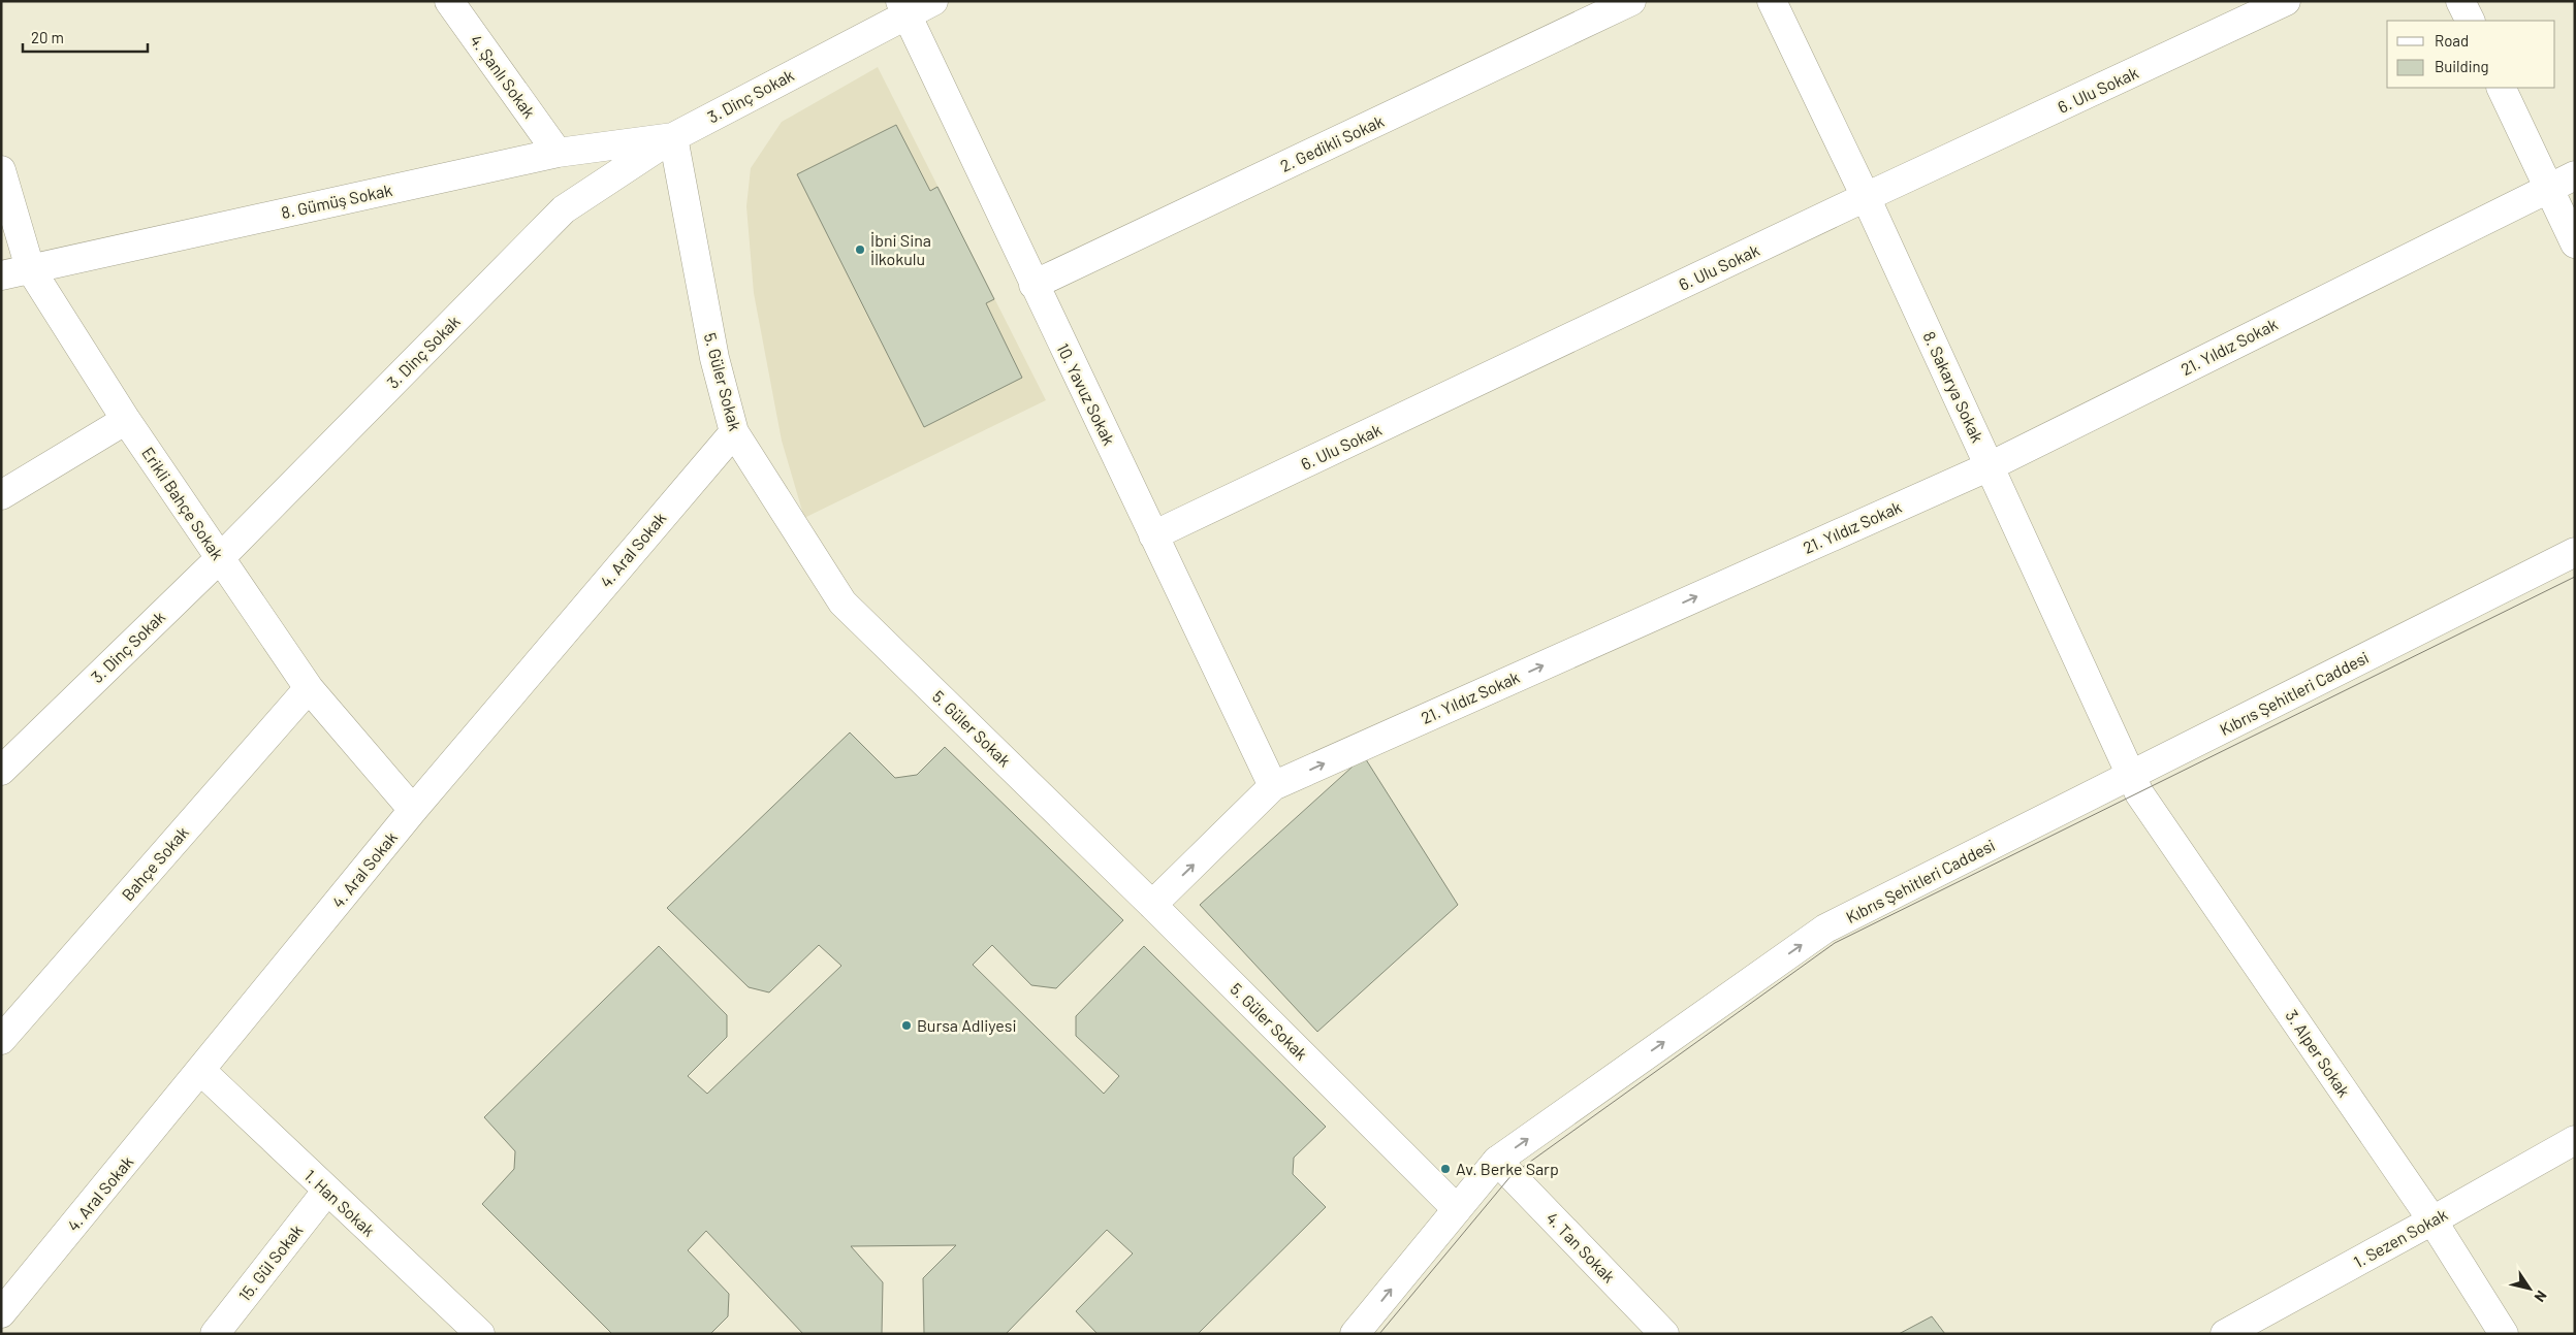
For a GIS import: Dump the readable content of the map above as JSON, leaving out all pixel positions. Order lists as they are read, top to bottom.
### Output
{
  "streets": {
    "street": [
      "4. Şanlı Sokak",
      "6. Ulu Sokak",
      "3. Dinç Sokak",
      "2. Gedikli Sokak",
      "8. Gümüş Sokak",
      "21. Yıldız Sokak",
      "5. Güler Sokak",
      "8. Sakarya Sokak",
      "10. Yavuz Sokak",
      "Erikli Bahçe Sokak",
      "4. Aral Sokak",
      "Kıbrıs Şehitleri Caddesi",
      "Bahçe Sokak",
      "3. Alper Sokak",
      "1. Han Sokak",
      "1. Sezen Sokak",
      "4. Tan Sokak",
      "15. Gül Sokak"
    ]
  },
  "crossings": [
    ["4. Şanlı Sokak", "8. Gümüş Sokak"],
    ["6. Ulu Sokak", "8. Sakarya Sokak"],
    ["6. Ulu Sokak", "10. Yavuz Sokak"],
    ["3. Dinç Sokak", "8. Gümüş Sokak"],
    ["3. Dinç Sokak", "5. Güler Sokak"],
    ["3. Dinç Sokak", "10. Yavuz Sokak"],
    ["3. Dinç Sokak", "Erikli Bahçe Sokak"],
    ["2. Gedikli Sokak", "10. Yavuz Sokak"],
    ["8. Gümüş Sokak", "5. Güler Sokak"],
    ["8. Gümüş Sokak", "Erikli Bahçe Sokak"],
    ["21. Yıldız Sokak", "5. Güler Sokak"],
    ["21. Yıldız Sokak", "8. Sakarya Sokak"],
    ["21. Yıldız Sokak", "10. Yavuz Sokak"],
    ["5. Güler Sokak", "4. Aral Sokak"],
    ["5. Güler Sokak", "Kıbrıs Şehitleri Caddesi"],
    ["8. Sakarya Sokak", "Kıbrıs Şehitleri Caddesi"],
    ["8. Sakarya Sokak", "3. Alper Sokak"],
    ["Erikli Bahçe Sokak", "4. Aral Sokak"],
    ["Erikli Bahçe Sokak", "Bahçe Sokak"],
    ["4. Aral Sokak", "1. Han Sokak"],
    ["Kıbrıs Şehitleri Caddesi", "3. Alper Sokak"],
    ["Kıbrıs Şehitleri Caddesi", "4. Tan Sokak"],
    ["3. Alper Sokak", "1. Sezen Sokak"],
    ["1. Han Sokak", "15. Gül Sokak"]
  ],
  "one_way": ["21. Yıldız Sokak", "Kıbrıs Şehitleri Caddesi"],
  "places": ["İbni Sina İlkokulu", "Bursa Adliyesi", "Av. Berke Sarp"],
  "legend": ["Road", "Building"],
  "scale_bar": "20 m",
  "north": "bottom right"
}
